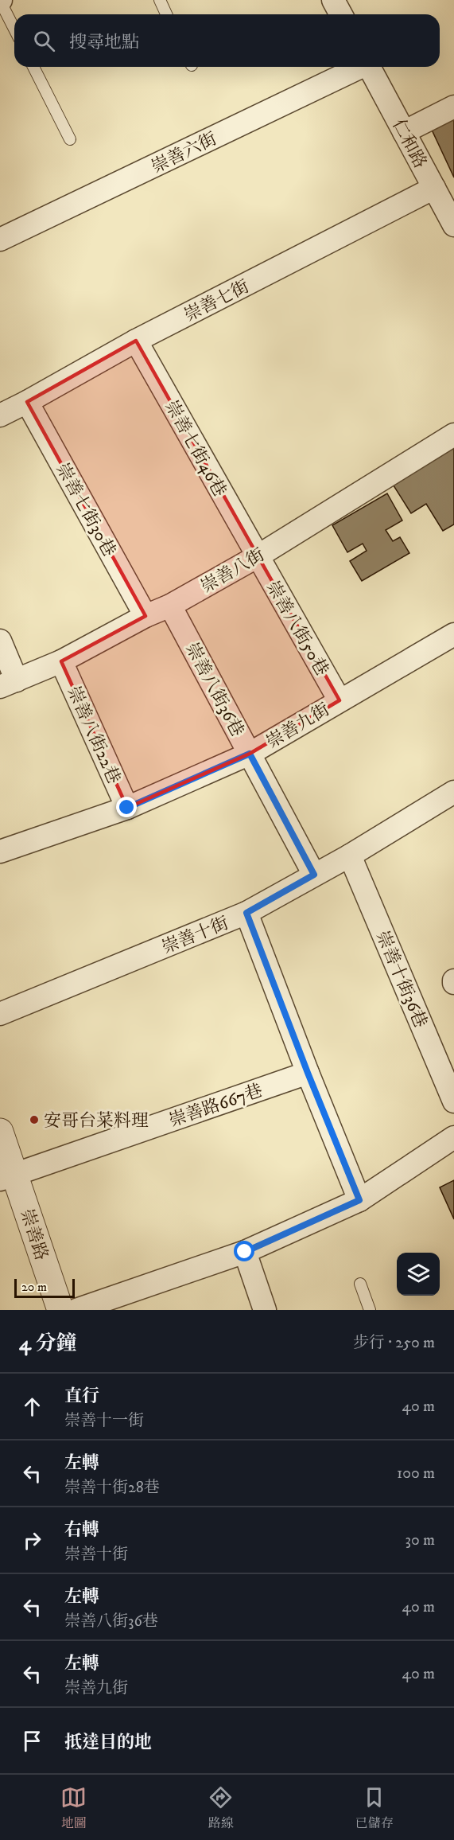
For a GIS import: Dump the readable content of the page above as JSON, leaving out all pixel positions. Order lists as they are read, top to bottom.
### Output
{
  "streets": {
    "street": [
      "仁和路",
      "崇善六街",
      "崇善七街",
      "崇善七街46巷",
      "崇善七街30巷",
      "崇善八街",
      "崇善八街50巷",
      "崇善八街36巷",
      "崇善九街",
      "崇善八街22巷",
      "崇善十街",
      "崇善十街36巷",
      "崇善路667巷",
      "崇善路"
    ]
  },
  "crossings": [
    ["仁和路", "崇善七街"],
    ["崇善七街", "崇善七街46巷"],
    ["崇善七街", "崇善七街30巷"],
    ["崇善七街46巷", "崇善八街"],
    ["崇善七街46巷", "崇善八街50巷"],
    ["崇善七街30巷", "崇善八街"],
    ["崇善八街", "崇善八街50巷"],
    ["崇善八街", "崇善八街36巷"],
    ["崇善八街", "崇善八街22巷"],
    ["崇善八街50巷", "崇善九街"],
    ["崇善八街36巷", "崇善九街"],
    ["崇善八街36巷", "崇善十街"],
    ["崇善九街", "崇善八街22巷"],
    ["崇善十街", "崇善十街36巷"],
    ["崇善路667巷", "崇善路"]
  ],
  "places": ["安哥台菜料理"],
  "scale_bar": "20 m",
  "page": {
    "search": "搜尋地點",
    "scale": "20 m",
    "heading": ["4 分鐘", "步行 · 250 m"],
    "list": [
      ["直行", "崇善十一街", "40 m"],
      ["左轉", "崇善十街28巷", "100 m"],
      ["右轉", "崇善十街", "30 m"],
      ["左轉", "崇善八街36巷", "40 m"],
      ["左轉", "崇善九街", "40 m"],
      "抵達目的地"
    ],
    "nav": ["地圖", "路線", "已儲存"]
  }
}
